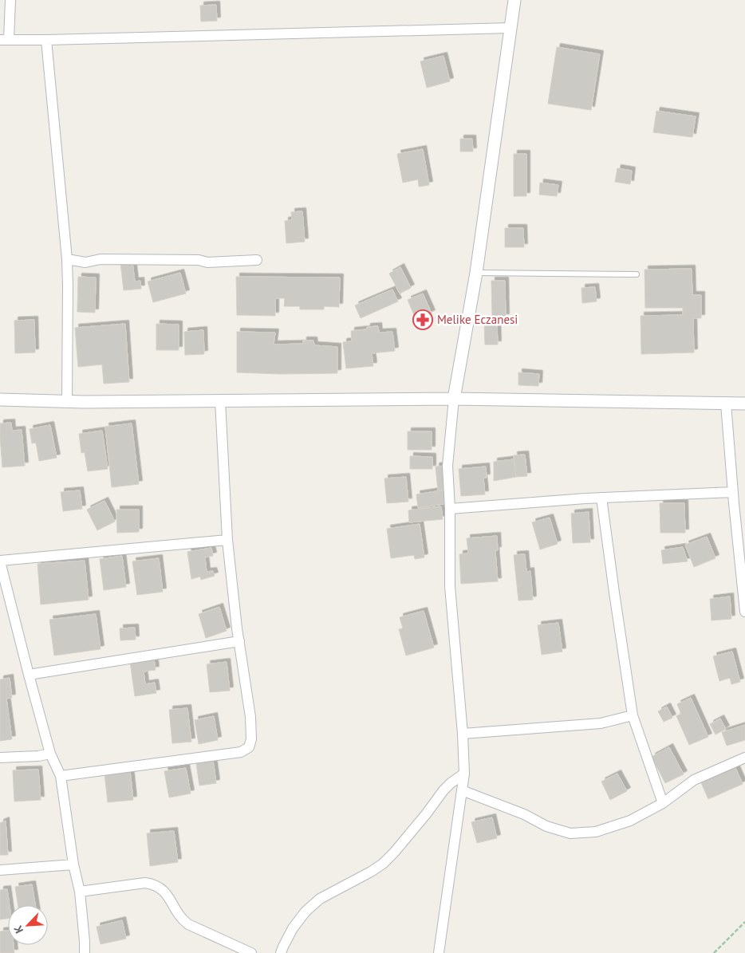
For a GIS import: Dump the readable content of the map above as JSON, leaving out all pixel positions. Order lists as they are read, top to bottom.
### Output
{
  "places": {
    "pharmacy": ["Melike Eczanesi"]
  },
  "north": "bottom left"
}
